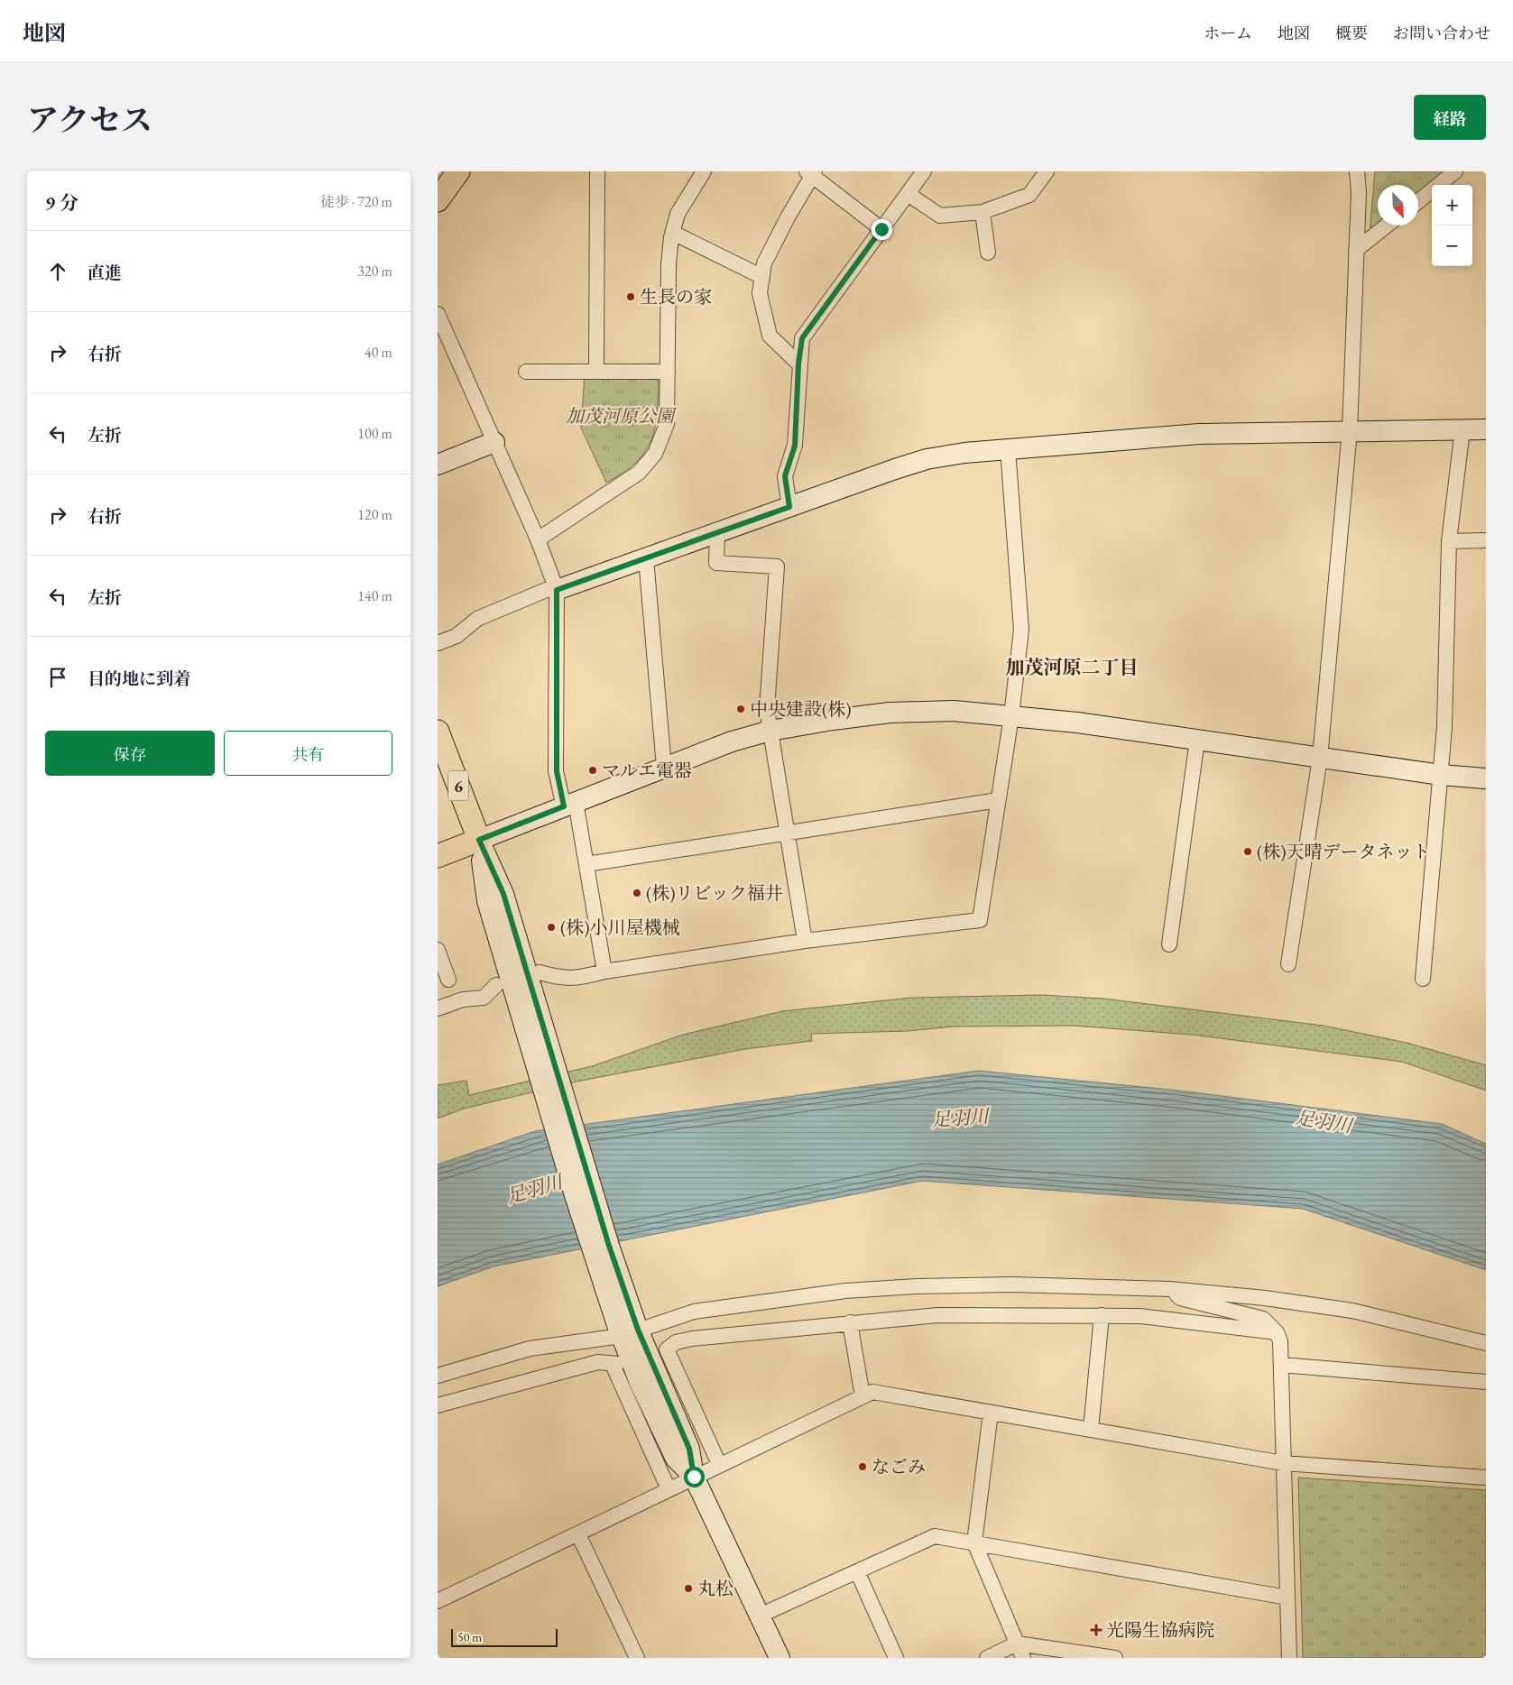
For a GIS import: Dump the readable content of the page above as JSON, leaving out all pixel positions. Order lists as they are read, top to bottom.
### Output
{
  "streets": {
    "main road": ["6"]
  },
  "districts": ["加茂河原二丁目"],
  "water": ["足羽川"],
  "parks": ["加茂河原公園"],
  "places": {
    "other": [
      "生長の家",
      "中央建設(株)",
      "マルエ電器",
      "(株)天晴データネット",
      "(株)リビック福井",
      "(株)小川屋機械",
      "なごみ",
      "丸松"
    ],
    "health": ["光陽生協病院"]
  },
  "scale_bar": "50 m",
  "north": "bottom right",
  "page": {
    "header": "地図",
    "nav": [
      "ホーム",
      "地図",
      "概要",
      "お問い合わせ"
    ],
    "title": "アクセス",
    "buttons": [
      "経路",
      ["保存", "共有"]
    ],
    "heading": ["9 分", "徒歩 · 720 m"],
    "map_buttons": ["+", "−"],
    "list": [
      ["直進", "320 m"],
      ["右折", "40 m"],
      ["左折", "100 m"],
      ["右折", "120 m"],
      ["左折", "140 m"],
      "目的地に到着"
    ],
    "scale": "50 m"
  }
}
